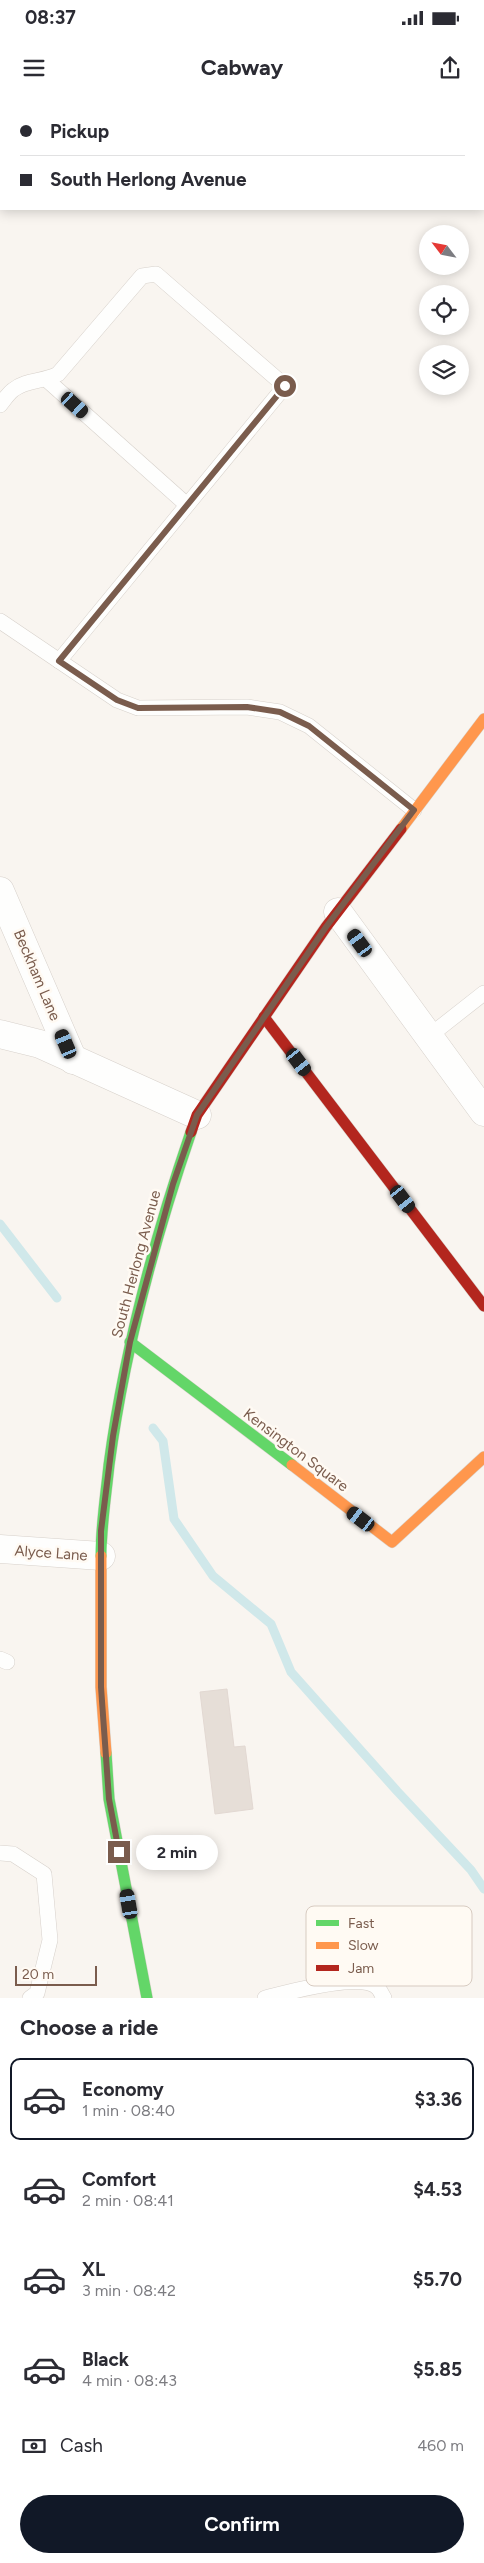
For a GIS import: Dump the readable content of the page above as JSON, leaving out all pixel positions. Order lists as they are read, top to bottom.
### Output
{
  "streets": {
    "street": [
      "Beckham Lane",
      "South Herlong Avenue",
      "Kensington Square",
      "Alyce Lane"
    ]
  },
  "crossings": [
    ["South Herlong Avenue", "Kensington Square"],
    ["South Herlong Avenue", "Alyce Lane"]
  ],
  "legend": ["Fast", "Slow", "Jam"],
  "scale_bar": "20 m",
  "north": "top left",
  "page": {
    "status": "08:37",
    "header": "Cabway",
    "banner": ["Pickup", "South Herlong Avenue"],
    "bubble": "2 min",
    "scale": "20 m",
    "heading": "Choose a ride",
    "list": [
      {
        "name": "Economy",
        "note": "1 min · 08:40",
        "value": "$3.36"
      },
      {
        "name": "Comfort",
        "note": "2 min · 08:41",
        "value": "$4.53"
      },
      {
        "name": "XL",
        "note": "3 min · 08:42",
        "value": "$5.70"
      },
      {
        "name": "Black",
        "note": "4 min · 08:43",
        "value": "$5.85"
      }
    ],
    "pay": ["Cash", "460 m"],
    "buttons": "Confirm"
  }
}
